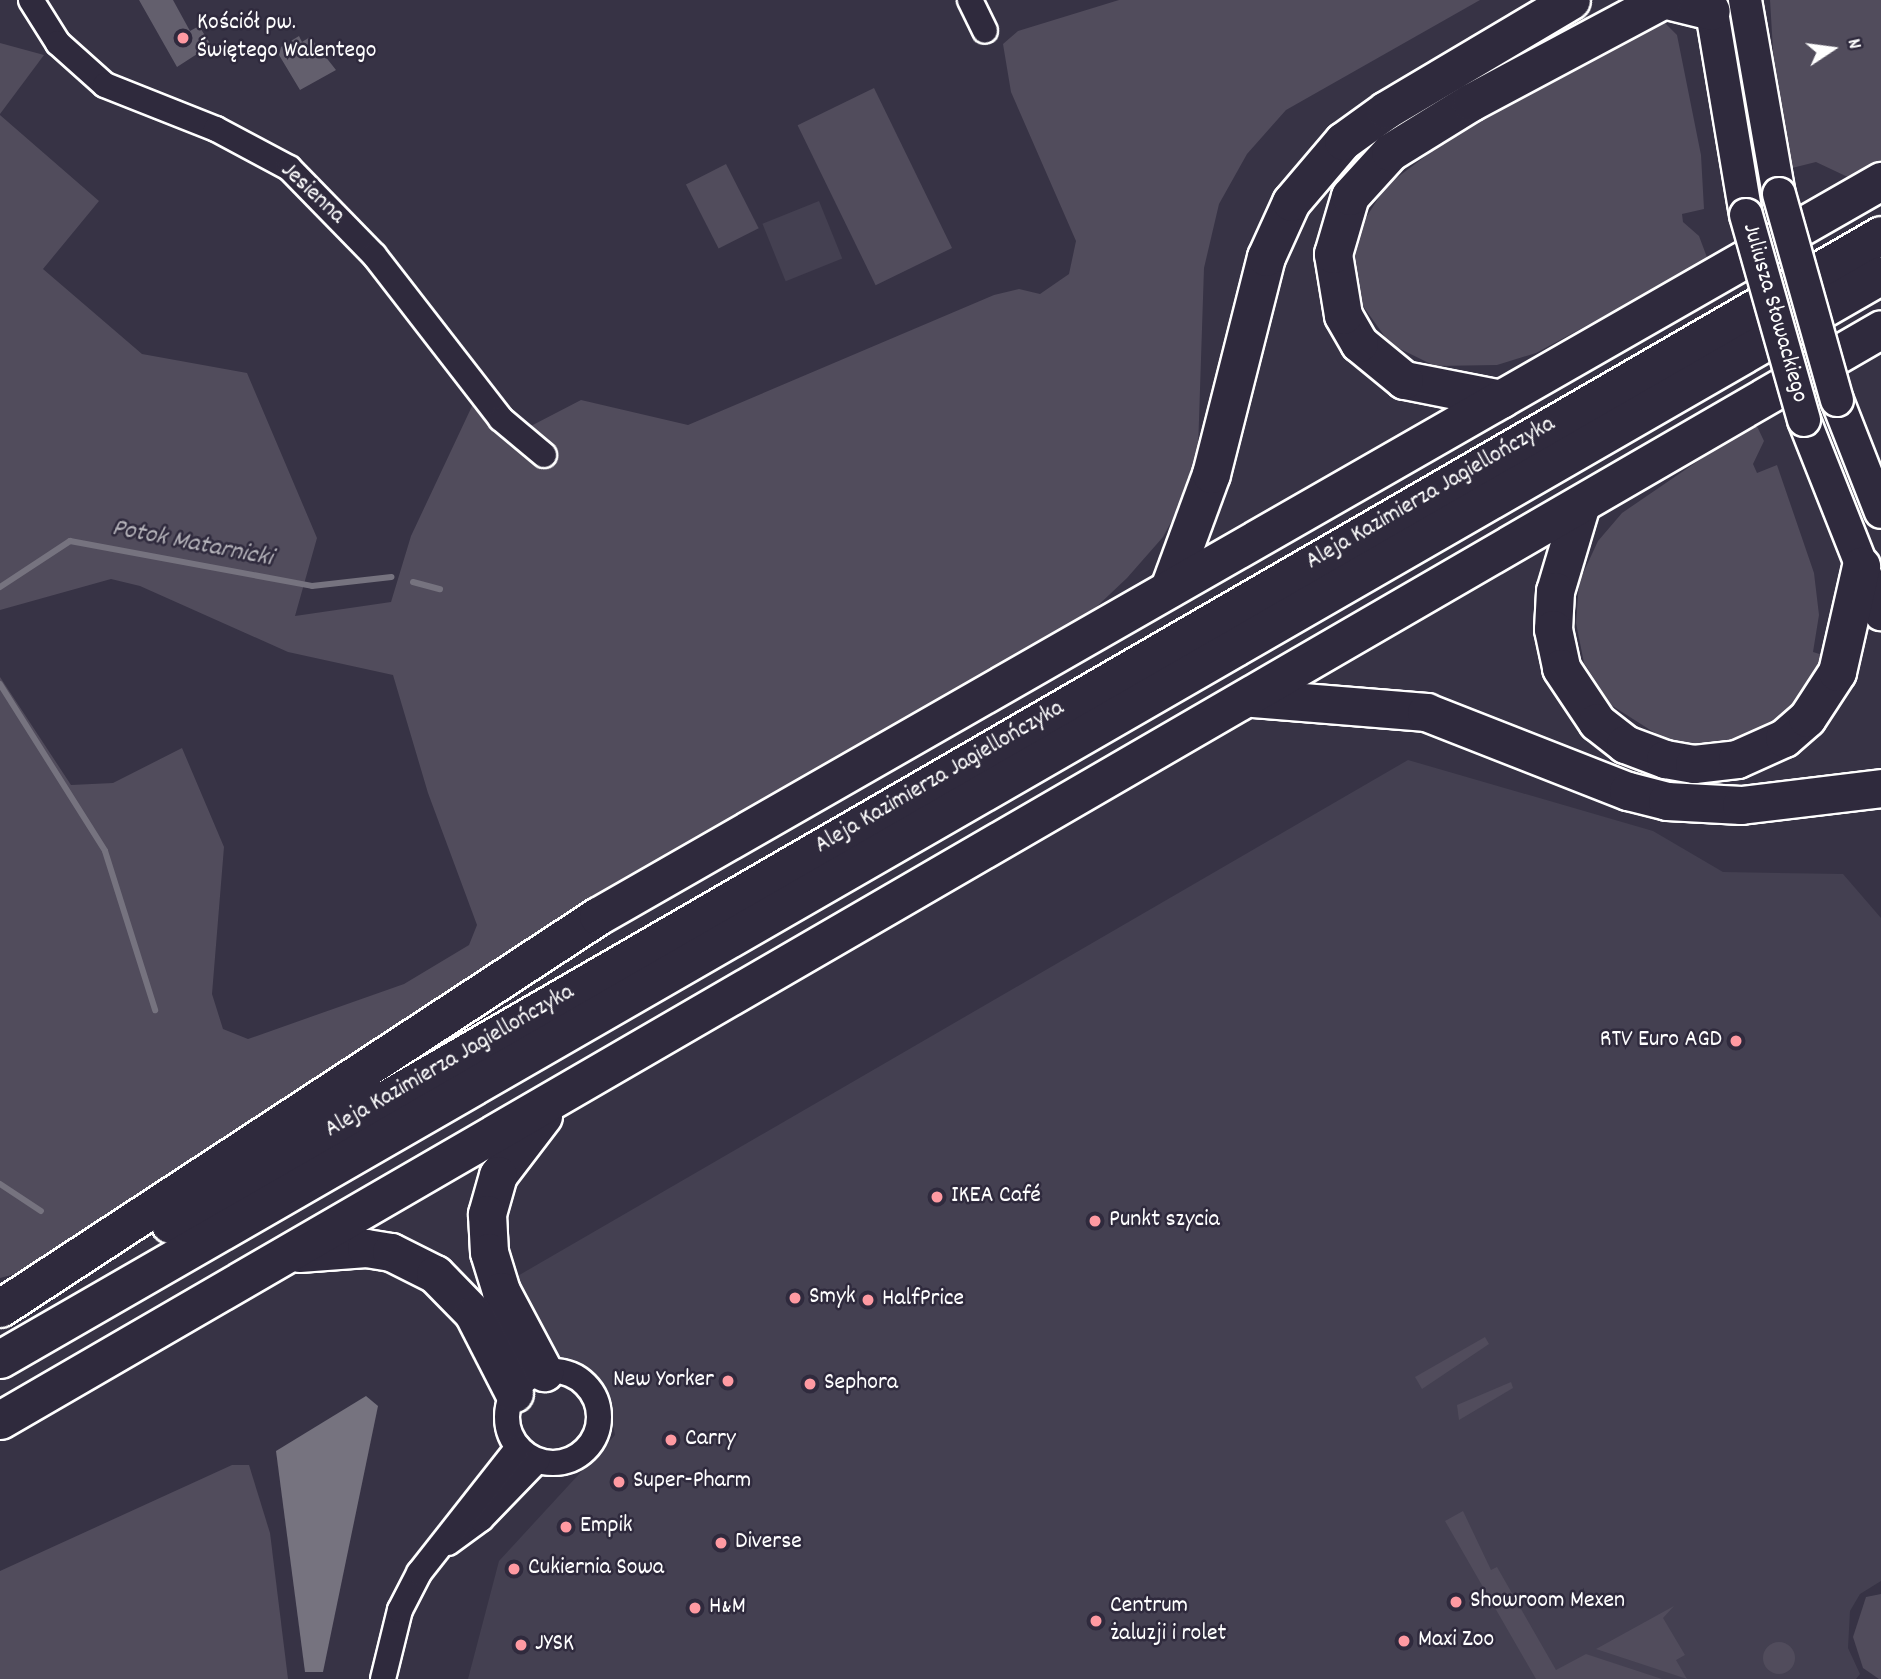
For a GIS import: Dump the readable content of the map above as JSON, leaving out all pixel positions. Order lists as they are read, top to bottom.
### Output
{
  "streets": {
    "highway": ["Aleja Kazimierza Jagiellończyka"],
    "main road": ["Juliusza Słowackiego"],
    "street": ["Jesienna"]
  },
  "water": ["Potok Matarnicki"],
  "places": [
    "Kościół pw. Świętego Walentego",
    "RTV Euro AGD",
    "IKEA Café",
    "Punkt szycia",
    "Smyk",
    "HalfPrice",
    "New Yorker",
    "Sephora",
    "Carry",
    "Super-Pharm",
    "Empik",
    "Diverse",
    "Cukiernia Sowa",
    "Showroom Mexen",
    "H&M",
    "Centrum żaluzji i rolet",
    "Maxi Zoo",
    "JYSK"
  ],
  "north": "right"
}
